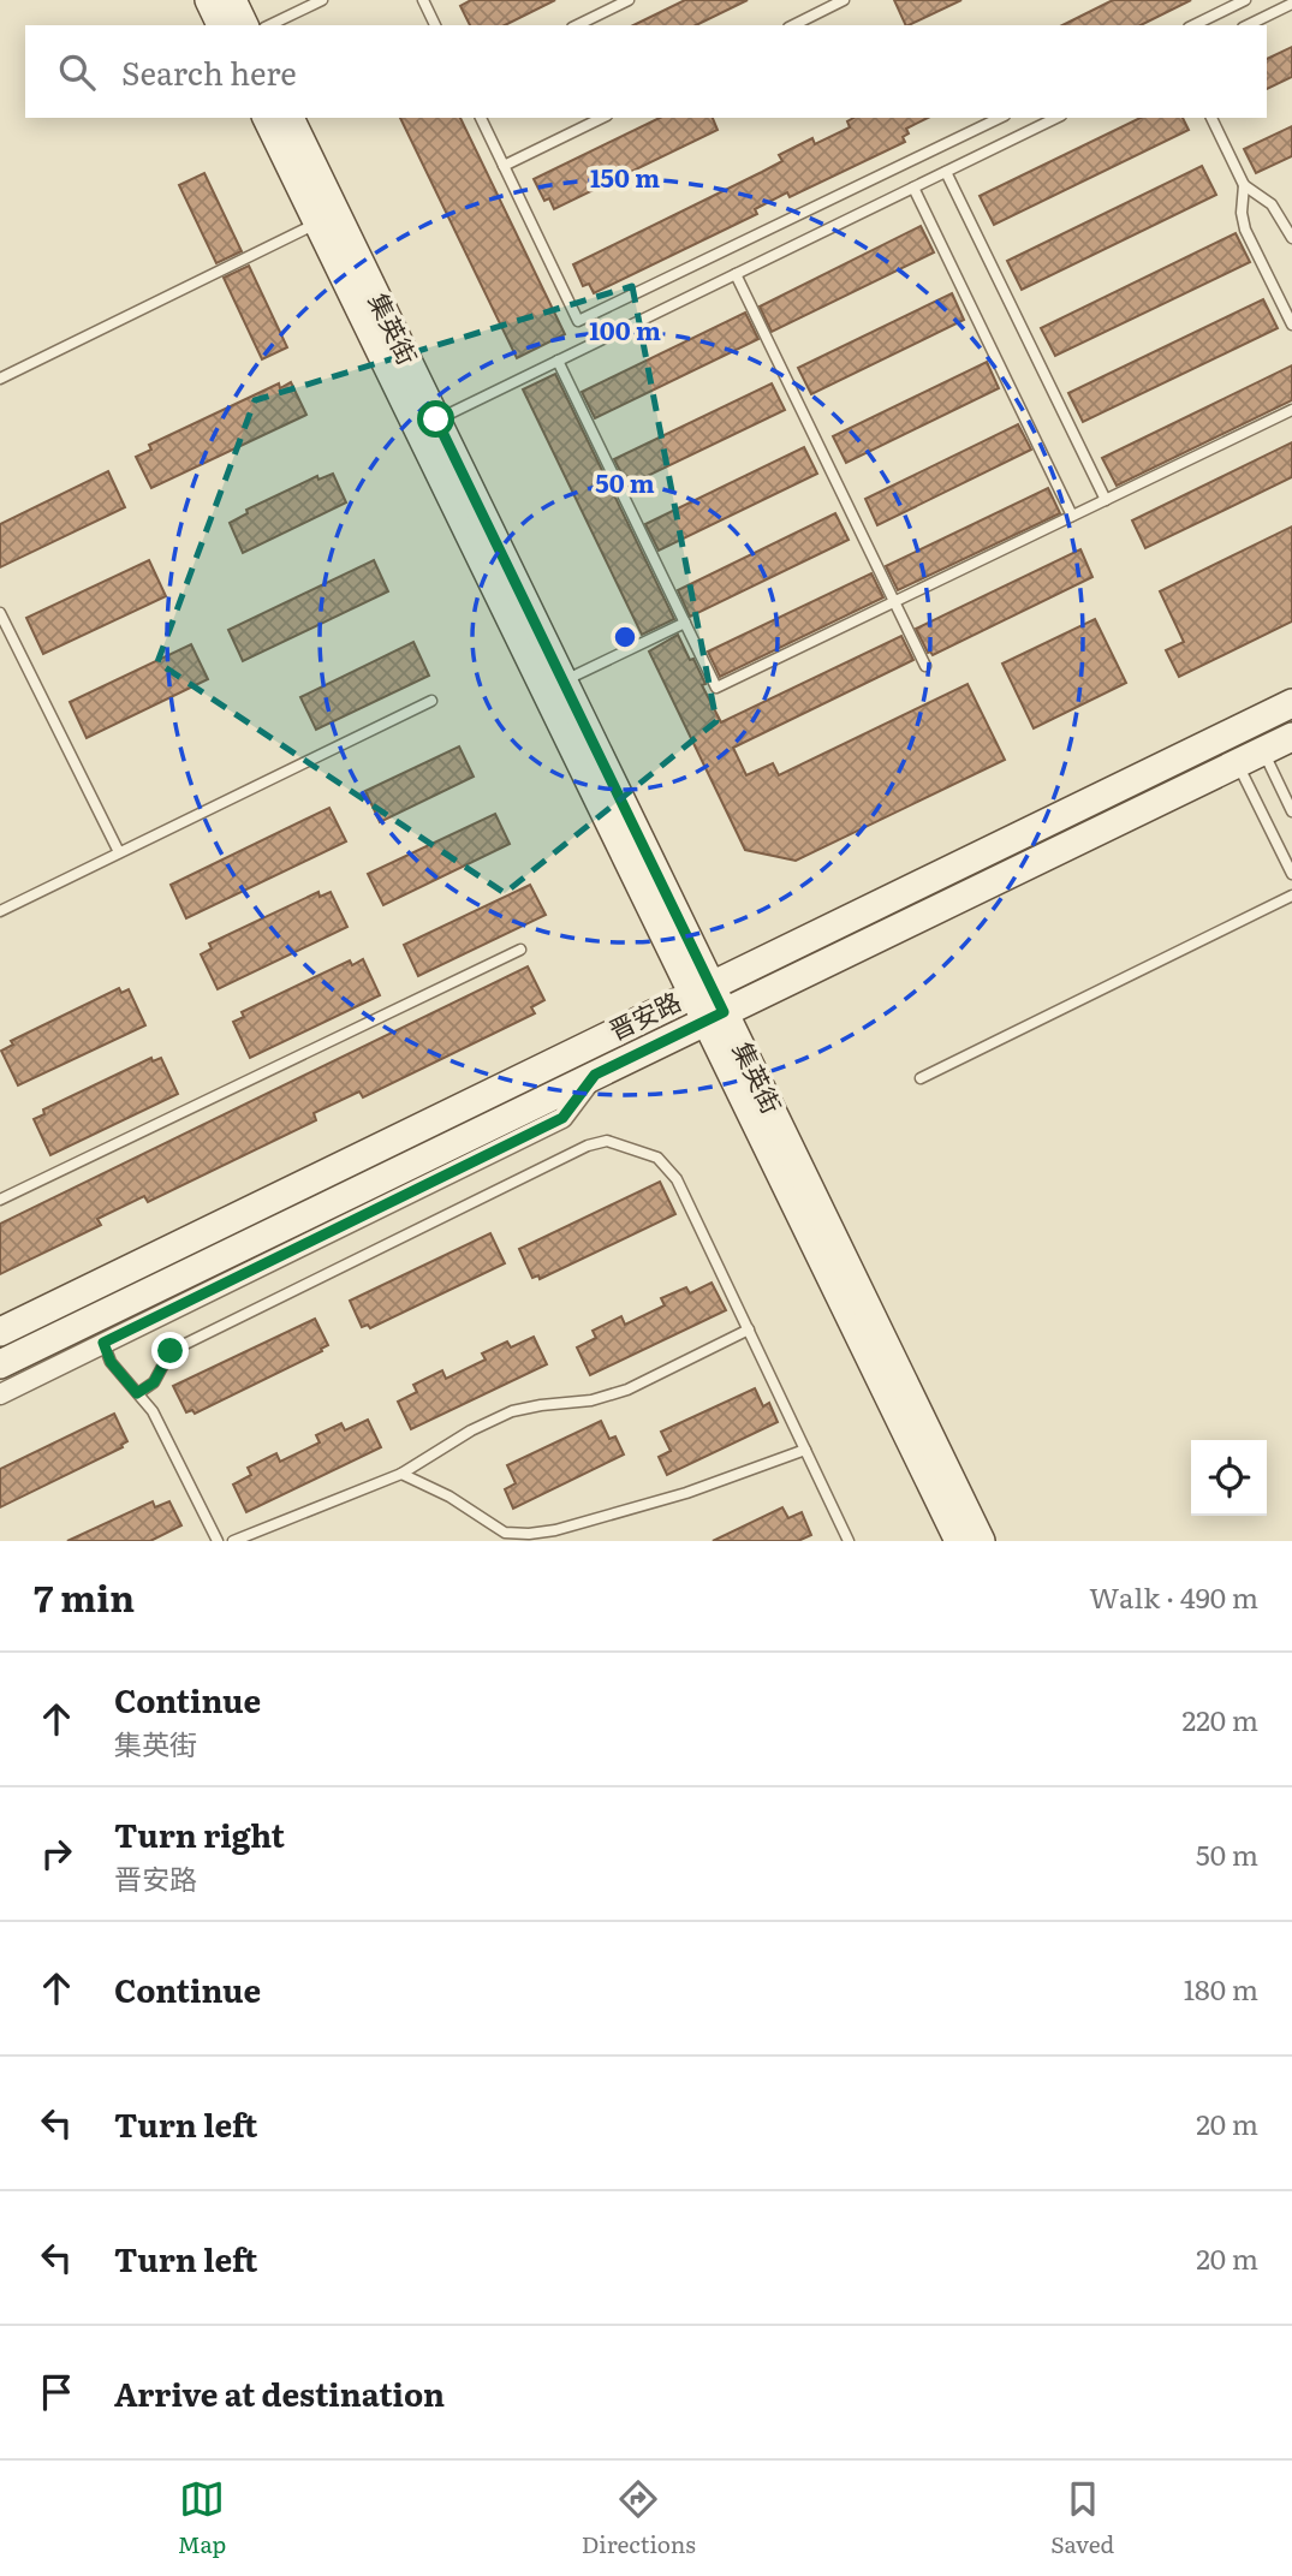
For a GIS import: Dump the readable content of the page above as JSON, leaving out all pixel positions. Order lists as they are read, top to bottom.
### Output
{
  "streets": {
    "main road": ["集英街", "晋安路"]
  },
  "crossings": [
    ["集英街", "晋安路"]
  ],
  "page": {
    "search": "Search here",
    "heading": ["7 min", "Walk · 490 m"],
    "list": [
      ["Continue", "集英街", "220 m"],
      ["Turn right", "晋安路", "50 m"],
      ["Continue", "180 m"],
      ["Turn left", "20 m"],
      ["Turn left", "20 m"],
      "Arrive at destination"
    ],
    "nav": ["Map", "Directions", "Saved"]
  },
  "rings": ["150 m", "100 m", "50 m"]
}
